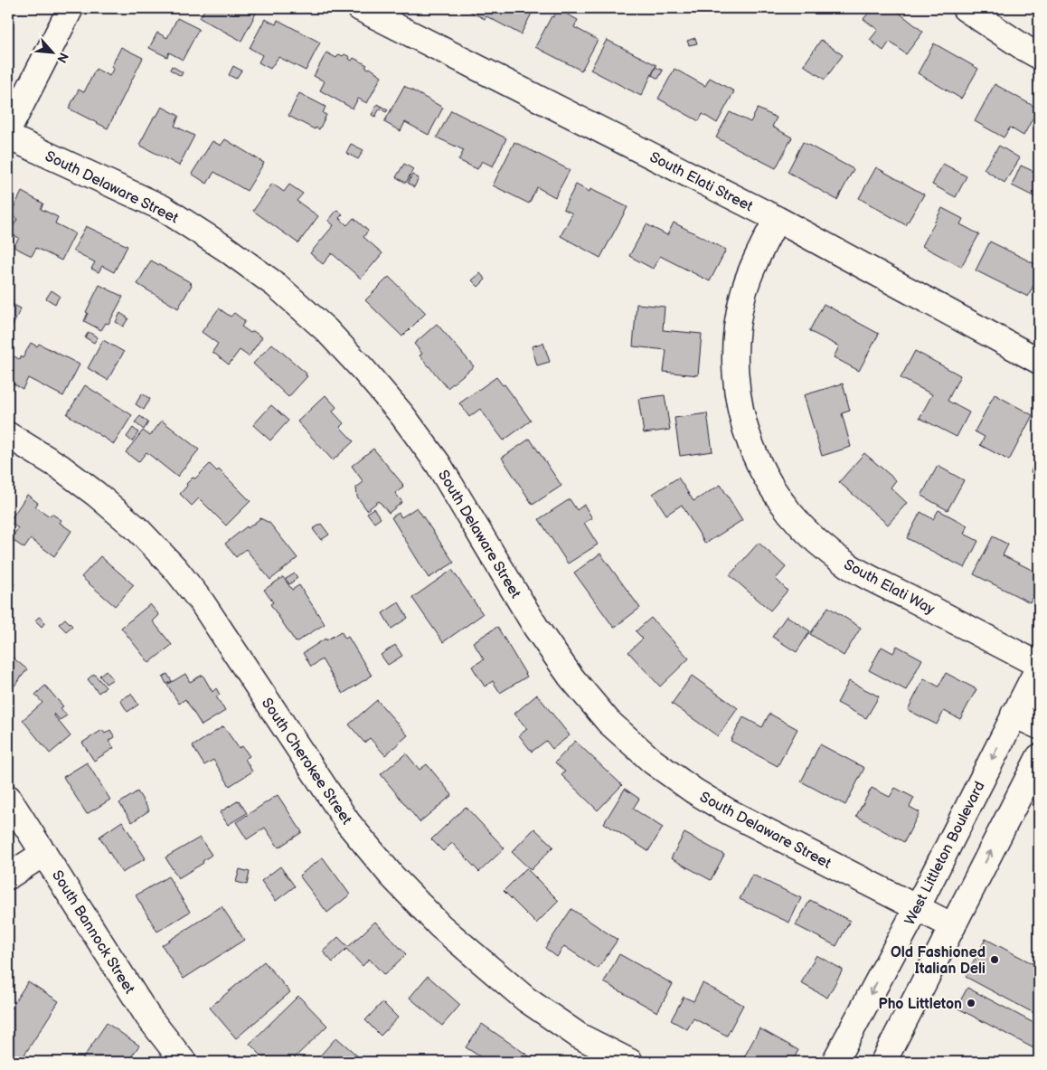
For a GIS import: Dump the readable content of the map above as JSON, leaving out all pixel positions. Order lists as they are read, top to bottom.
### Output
{
  "streets": {
    "street": [
      "South Elati Street",
      "South Delaware Street",
      "South Elati Way",
      "South Cherokee Street",
      "West Littleton Boulevard",
      "South Bannock Street"
    ]
  },
  "crossings": [
    ["South Elati Street", "South Elati Way"],
    ["South Delaware Street", "West Littleton Boulevard"],
    ["South Elati Way", "West Littleton Boulevard"]
  ],
  "places": ["Old Fashioned Italian Deli", "Pho Littleton"],
  "north": "bottom right"
}
